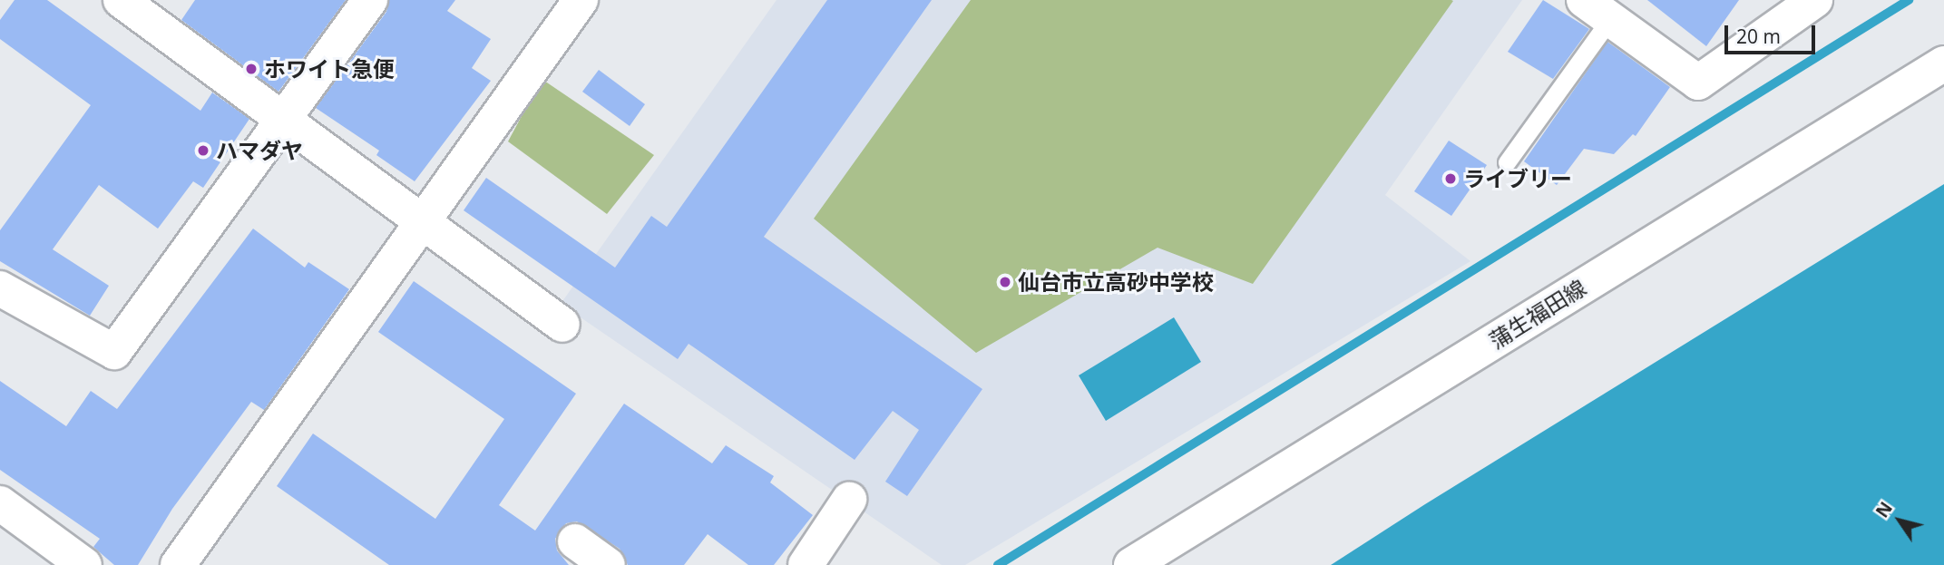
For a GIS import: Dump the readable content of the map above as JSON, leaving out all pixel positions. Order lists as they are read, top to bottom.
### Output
{
  "streets": {
    "street": ["蒲生福田線"]
  },
  "places": [
    "ホワイト急便",
    "ハマダヤ",
    "ライブリー",
    "仙台市立高砂中学校"
  ],
  "scale_bar": "20 m",
  "north": "top left"
}
